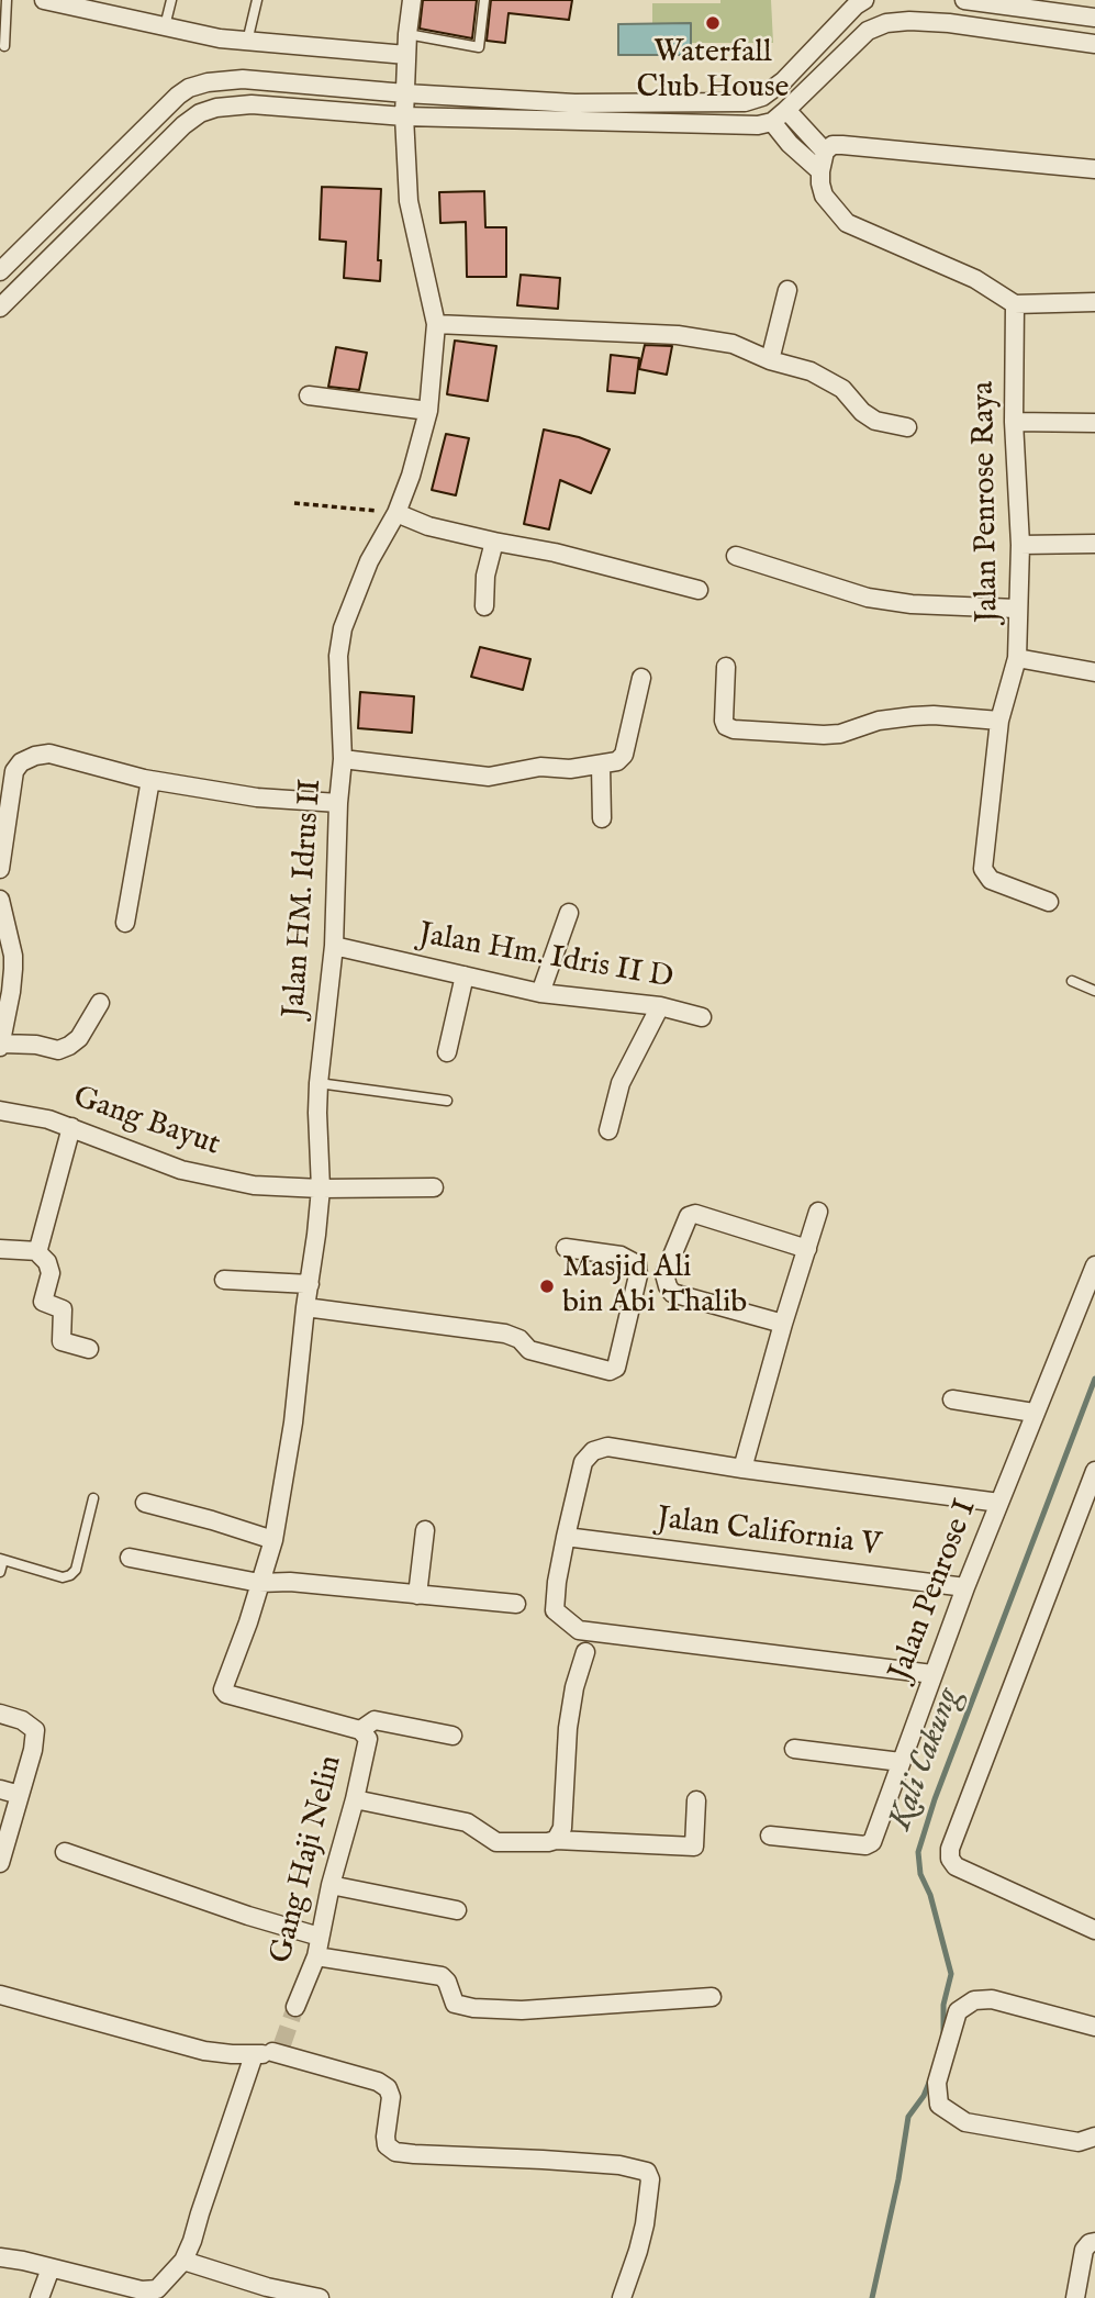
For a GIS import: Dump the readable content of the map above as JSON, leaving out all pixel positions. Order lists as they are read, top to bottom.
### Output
{
  "streets": {
    "street": [
      "Jalan Penrose Raya",
      "Jalan HM. Idrus II",
      "Jalan Hm. Idris II D",
      "Gang Bayut",
      "Jalan California V",
      "Jalan Penrose I",
      "Gang Haji Nelin"
    ]
  },
  "crossings": [
    ["Jalan HM. Idrus II", "Jalan Hm. Idris II D"],
    ["Jalan HM. Idrus II", "Gang Bayut"],
    ["Jalan HM. Idrus II", "Gang Haji Nelin"],
    ["Jalan California V", "Jalan Penrose I"]
  ],
  "water": ["Kali Cakung"],
  "places": ["Waterfall Club House", "Masjid Ali bin Abi Thalib"]
}
